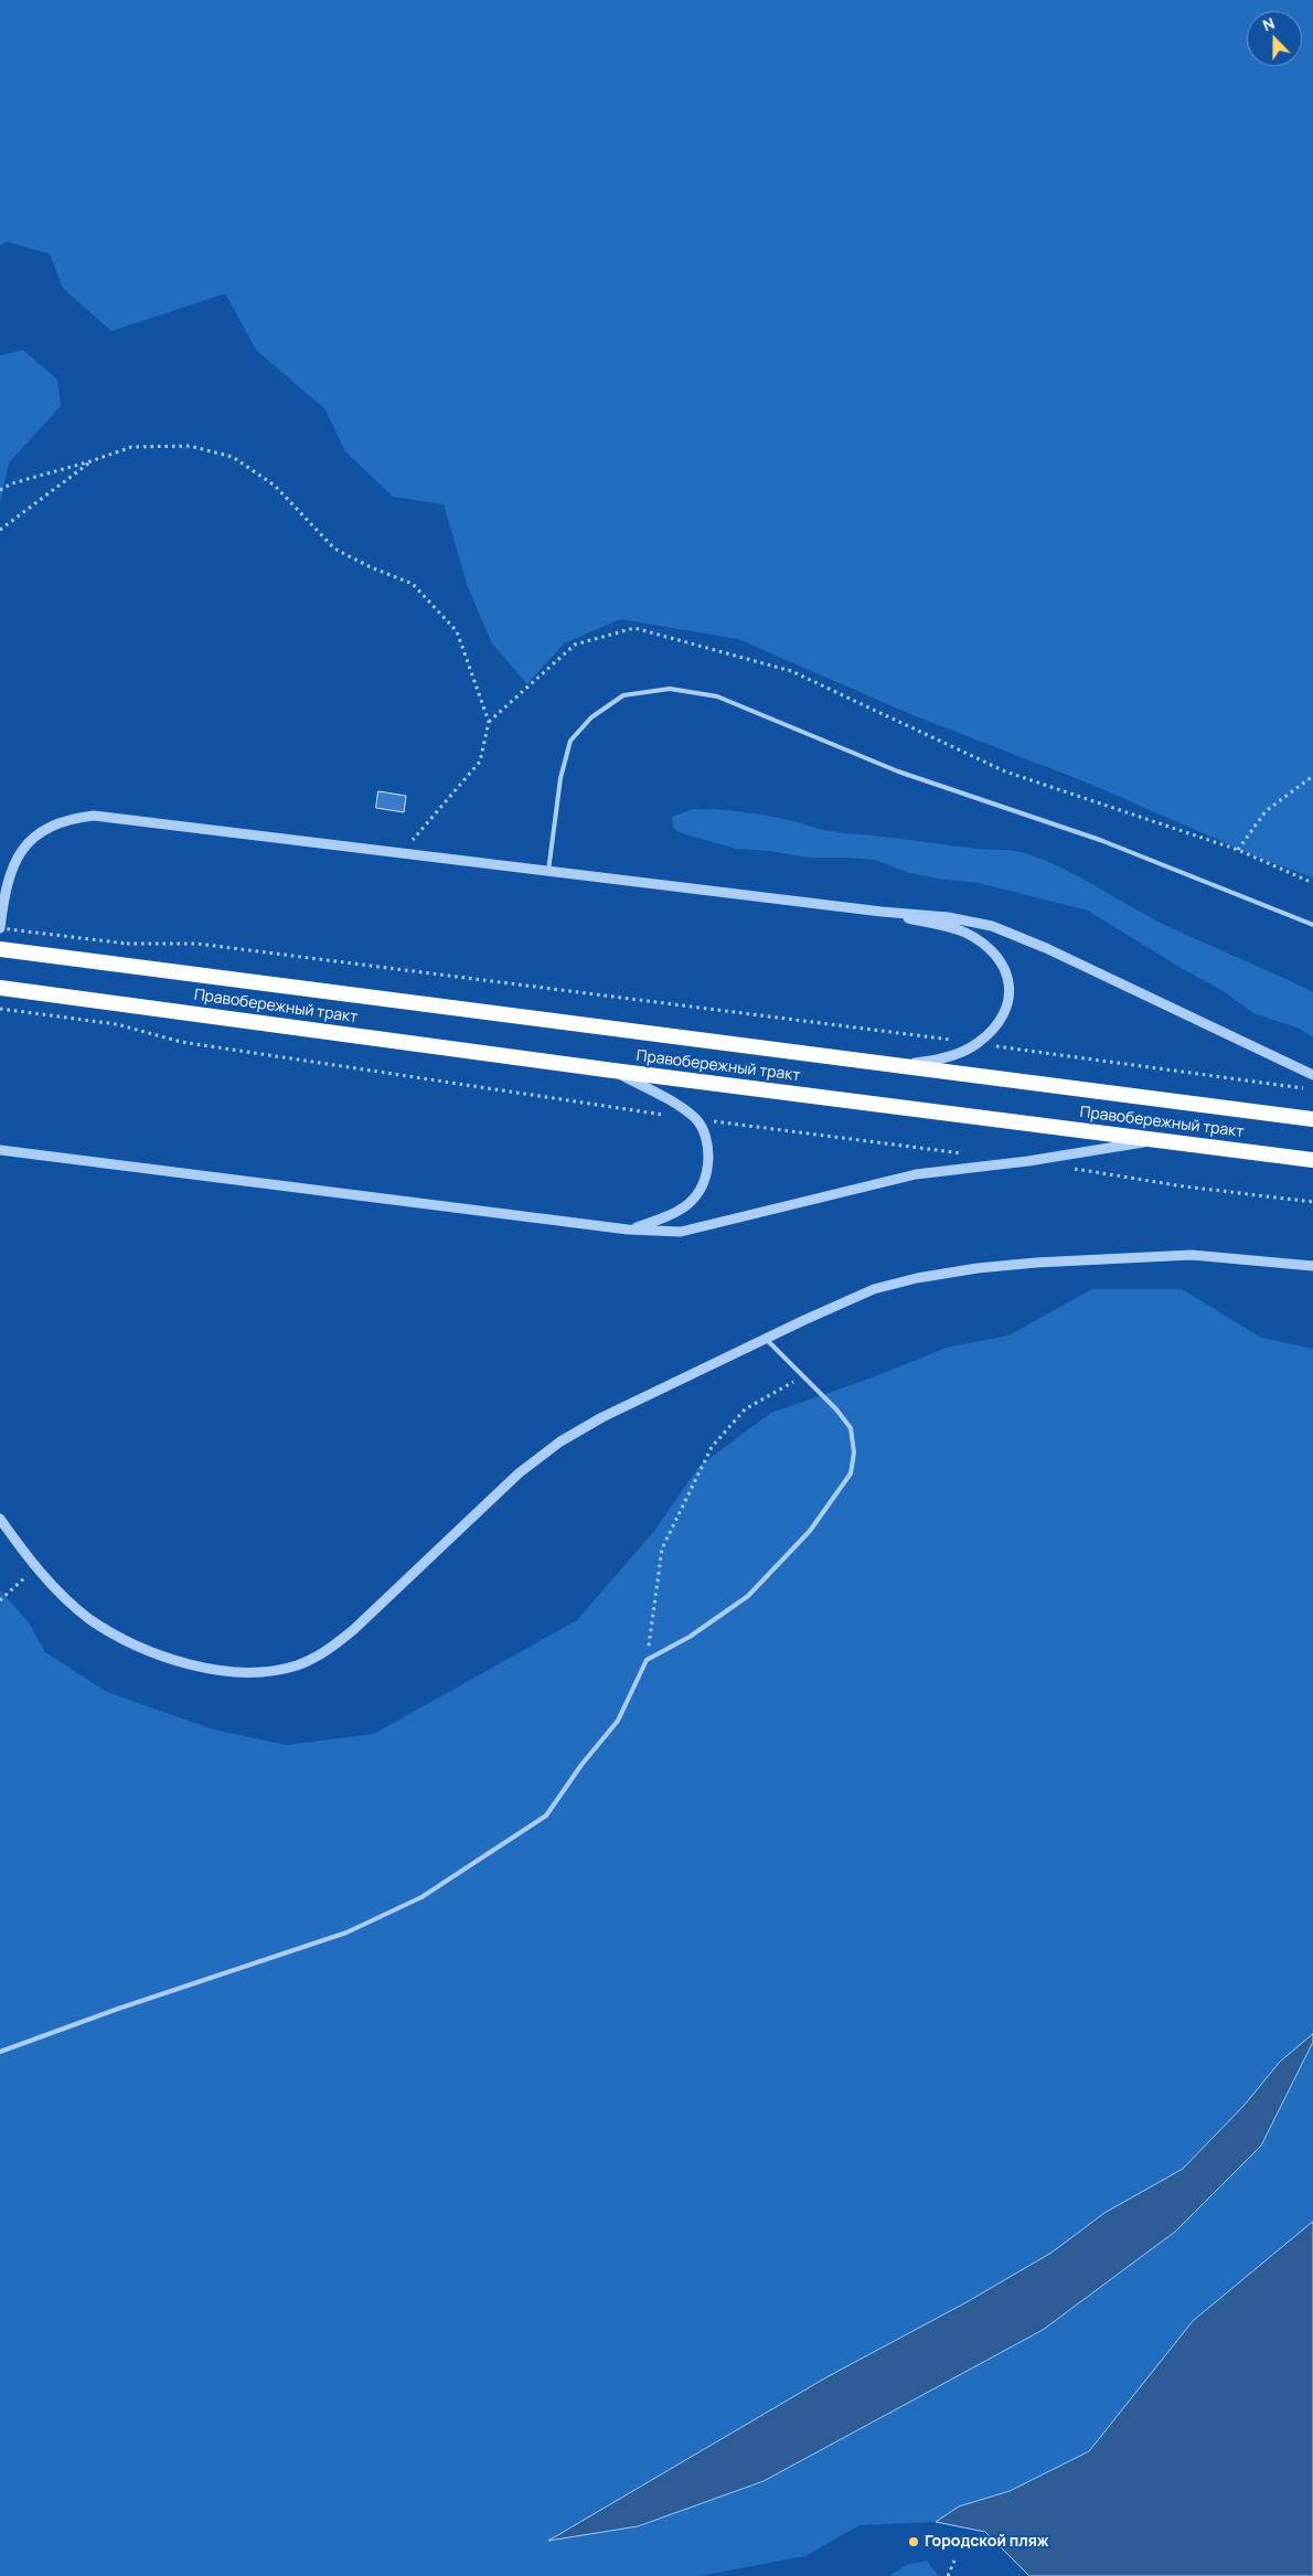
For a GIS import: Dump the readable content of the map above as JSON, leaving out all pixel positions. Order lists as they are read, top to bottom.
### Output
{
  "streets": {
    "highway": ["Правобережный тракт"]
  },
  "places": ["Городской пляж"],
  "north": "top"
}
